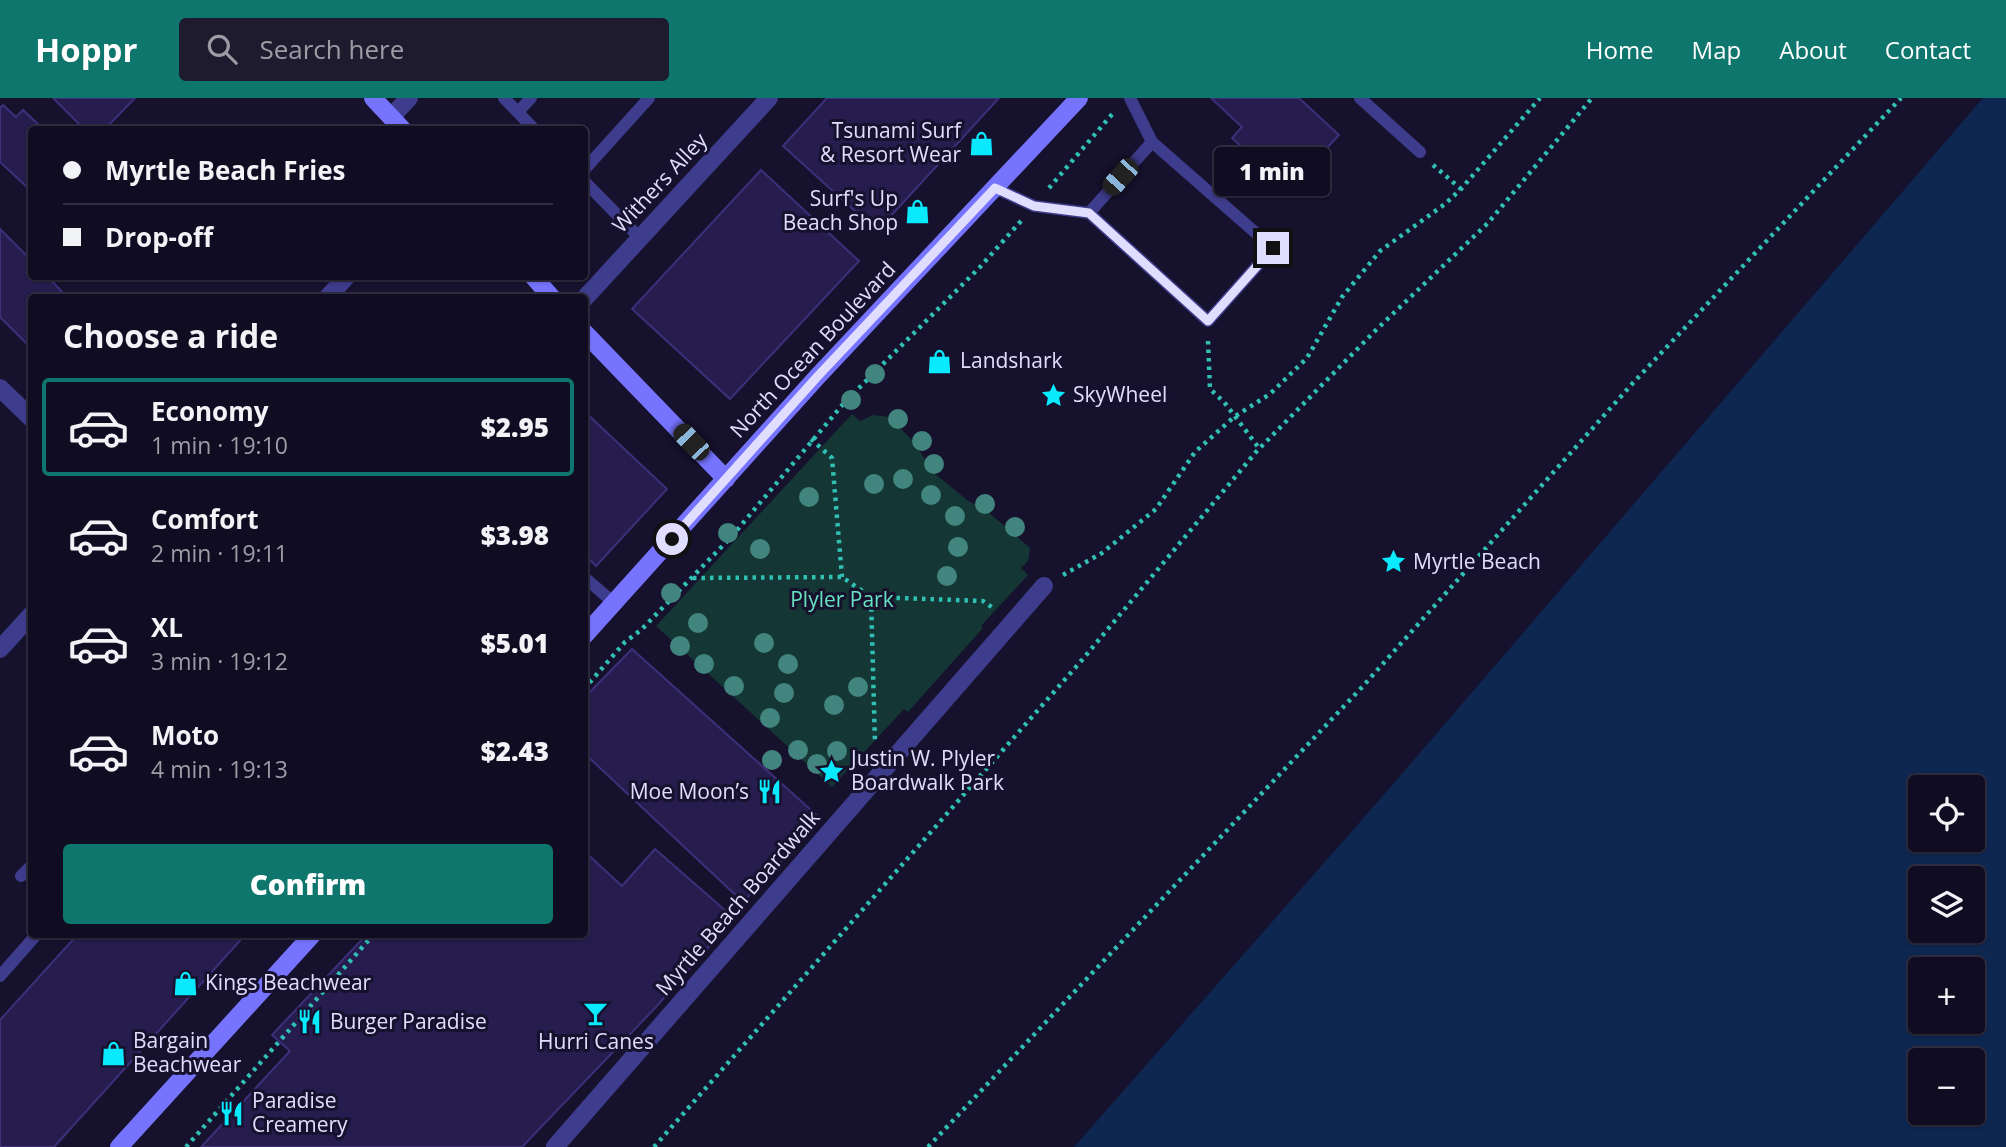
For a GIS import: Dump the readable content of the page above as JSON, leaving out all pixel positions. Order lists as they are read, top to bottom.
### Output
{
  "streets": {
    "main road": ["North Ocean Boulevard"],
    "street": ["Withers Alley", "Myrtle Beach Boardwalk"]
  },
  "parks": ["Plyler Park"],
  "places": {
    "shop": [
      "Tsunami Surf & Resort Wear",
      "Surf's Up Beach Shop",
      "Landshark",
      "Kings Beachwear",
      "Bargain Beachwear"
    ],
    "place": ["SkyWheel", "Myrtle Beach", "Justin W. Plyler Boardwalk Park"],
    "restaurant": ["Moe Moon’s", "Burger Paradise", "Paradise Creamery"],
    "bar": ["Hurri Canes"]
  },
  "page": {
    "header": "Hoppr",
    "search": "Search here",
    "nav": [
      "Home",
      "Map",
      "About",
      "Contact"
    ],
    "banner": ["Myrtle Beach Fries", "Drop-off"],
    "bubble": "1 min",
    "heading": "Choose a ride",
    "list": [
      {
        "name": "Economy",
        "note": "1 min · 19:10",
        "value": "$2.95"
      },
      {
        "name": "Comfort",
        "note": "2 min · 19:11",
        "value": "$3.98"
      },
      {
        "name": "XL",
        "note": "3 min · 19:12",
        "value": "$5.01"
      },
      {
        "name": "Moto",
        "note": "4 min · 19:13",
        "value": "$2.43"
      }
    ],
    "map_buttons": ["+", "−"],
    "buttons": "Confirm"
  }
}
